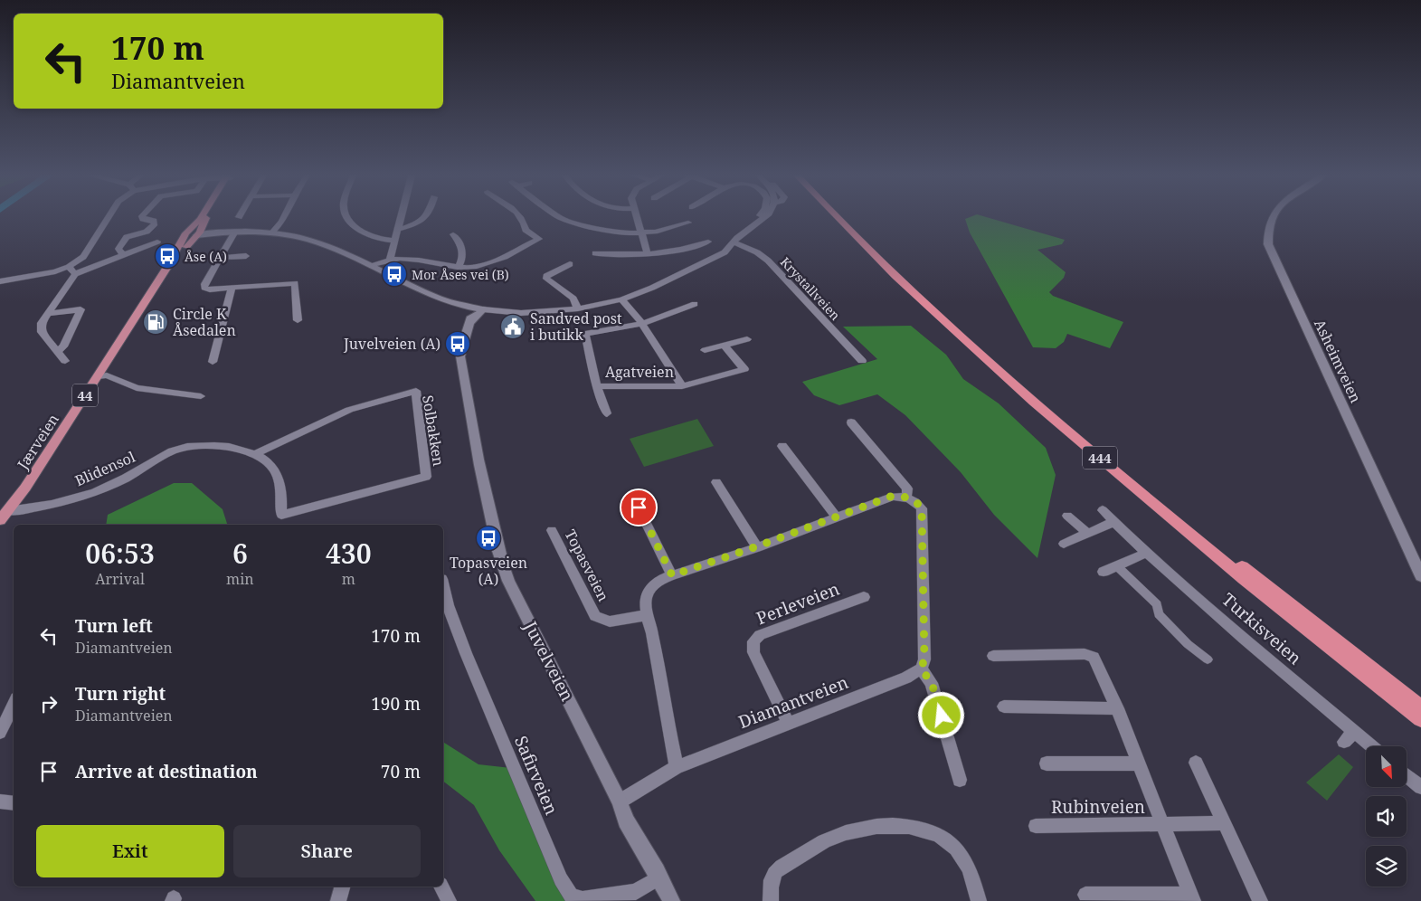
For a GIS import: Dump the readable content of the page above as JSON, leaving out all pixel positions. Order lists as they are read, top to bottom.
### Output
{
  "streets": {
    "highway": ["444"],
    "main road": ["44", "Jærveien"],
    "street": [
      "Krystallveien",
      "Asheimveien",
      "Agatveien",
      "Solbakken",
      "Blidensol",
      "Topasveien",
      "Perleveien",
      "Turkisveien",
      "Juvelveien",
      "Diamantveien",
      "Safirveien",
      "Rubinveien"
    ]
  },
  "crossings": [
    ["Solbakken", "Blidensol"],
    ["Jærveien", "Blidensol"],
    ["Perleveien", "Diamantveien"],
    ["Juvelveien", "Diamantveien"],
    ["Juvelveien", "Safirveien"]
  ],
  "places": {
    "bus stop": [
      "Åse (A)",
      "Mor Åses vei (B)",
      "Juvelveien (A)",
      "Topasveien (A)"
    ],
    "fuel station": ["Circle K Åsedalen"],
    "public building": ["Sandved post i butikk"]
  },
  "north": "bottom right",
  "page": {
    "turn": ["170 m", "Diamantveien"],
    "eta": [
      "06:53",
      "Arrival",
      "6",
      "min",
      "430",
      "m"
    ],
    "list": [
      {
        "name": "Turn left",
        "note": "Diamantveien",
        "value": "170 m"
      },
      {
        "name": "Turn right",
        "note": "Diamantveien",
        "value": "190 m"
      },
      {
        "name": "Arrive at destination",
        "value": "70 m"
      }
    ],
    "buttons": ["Exit", "Share"]
  }
}
